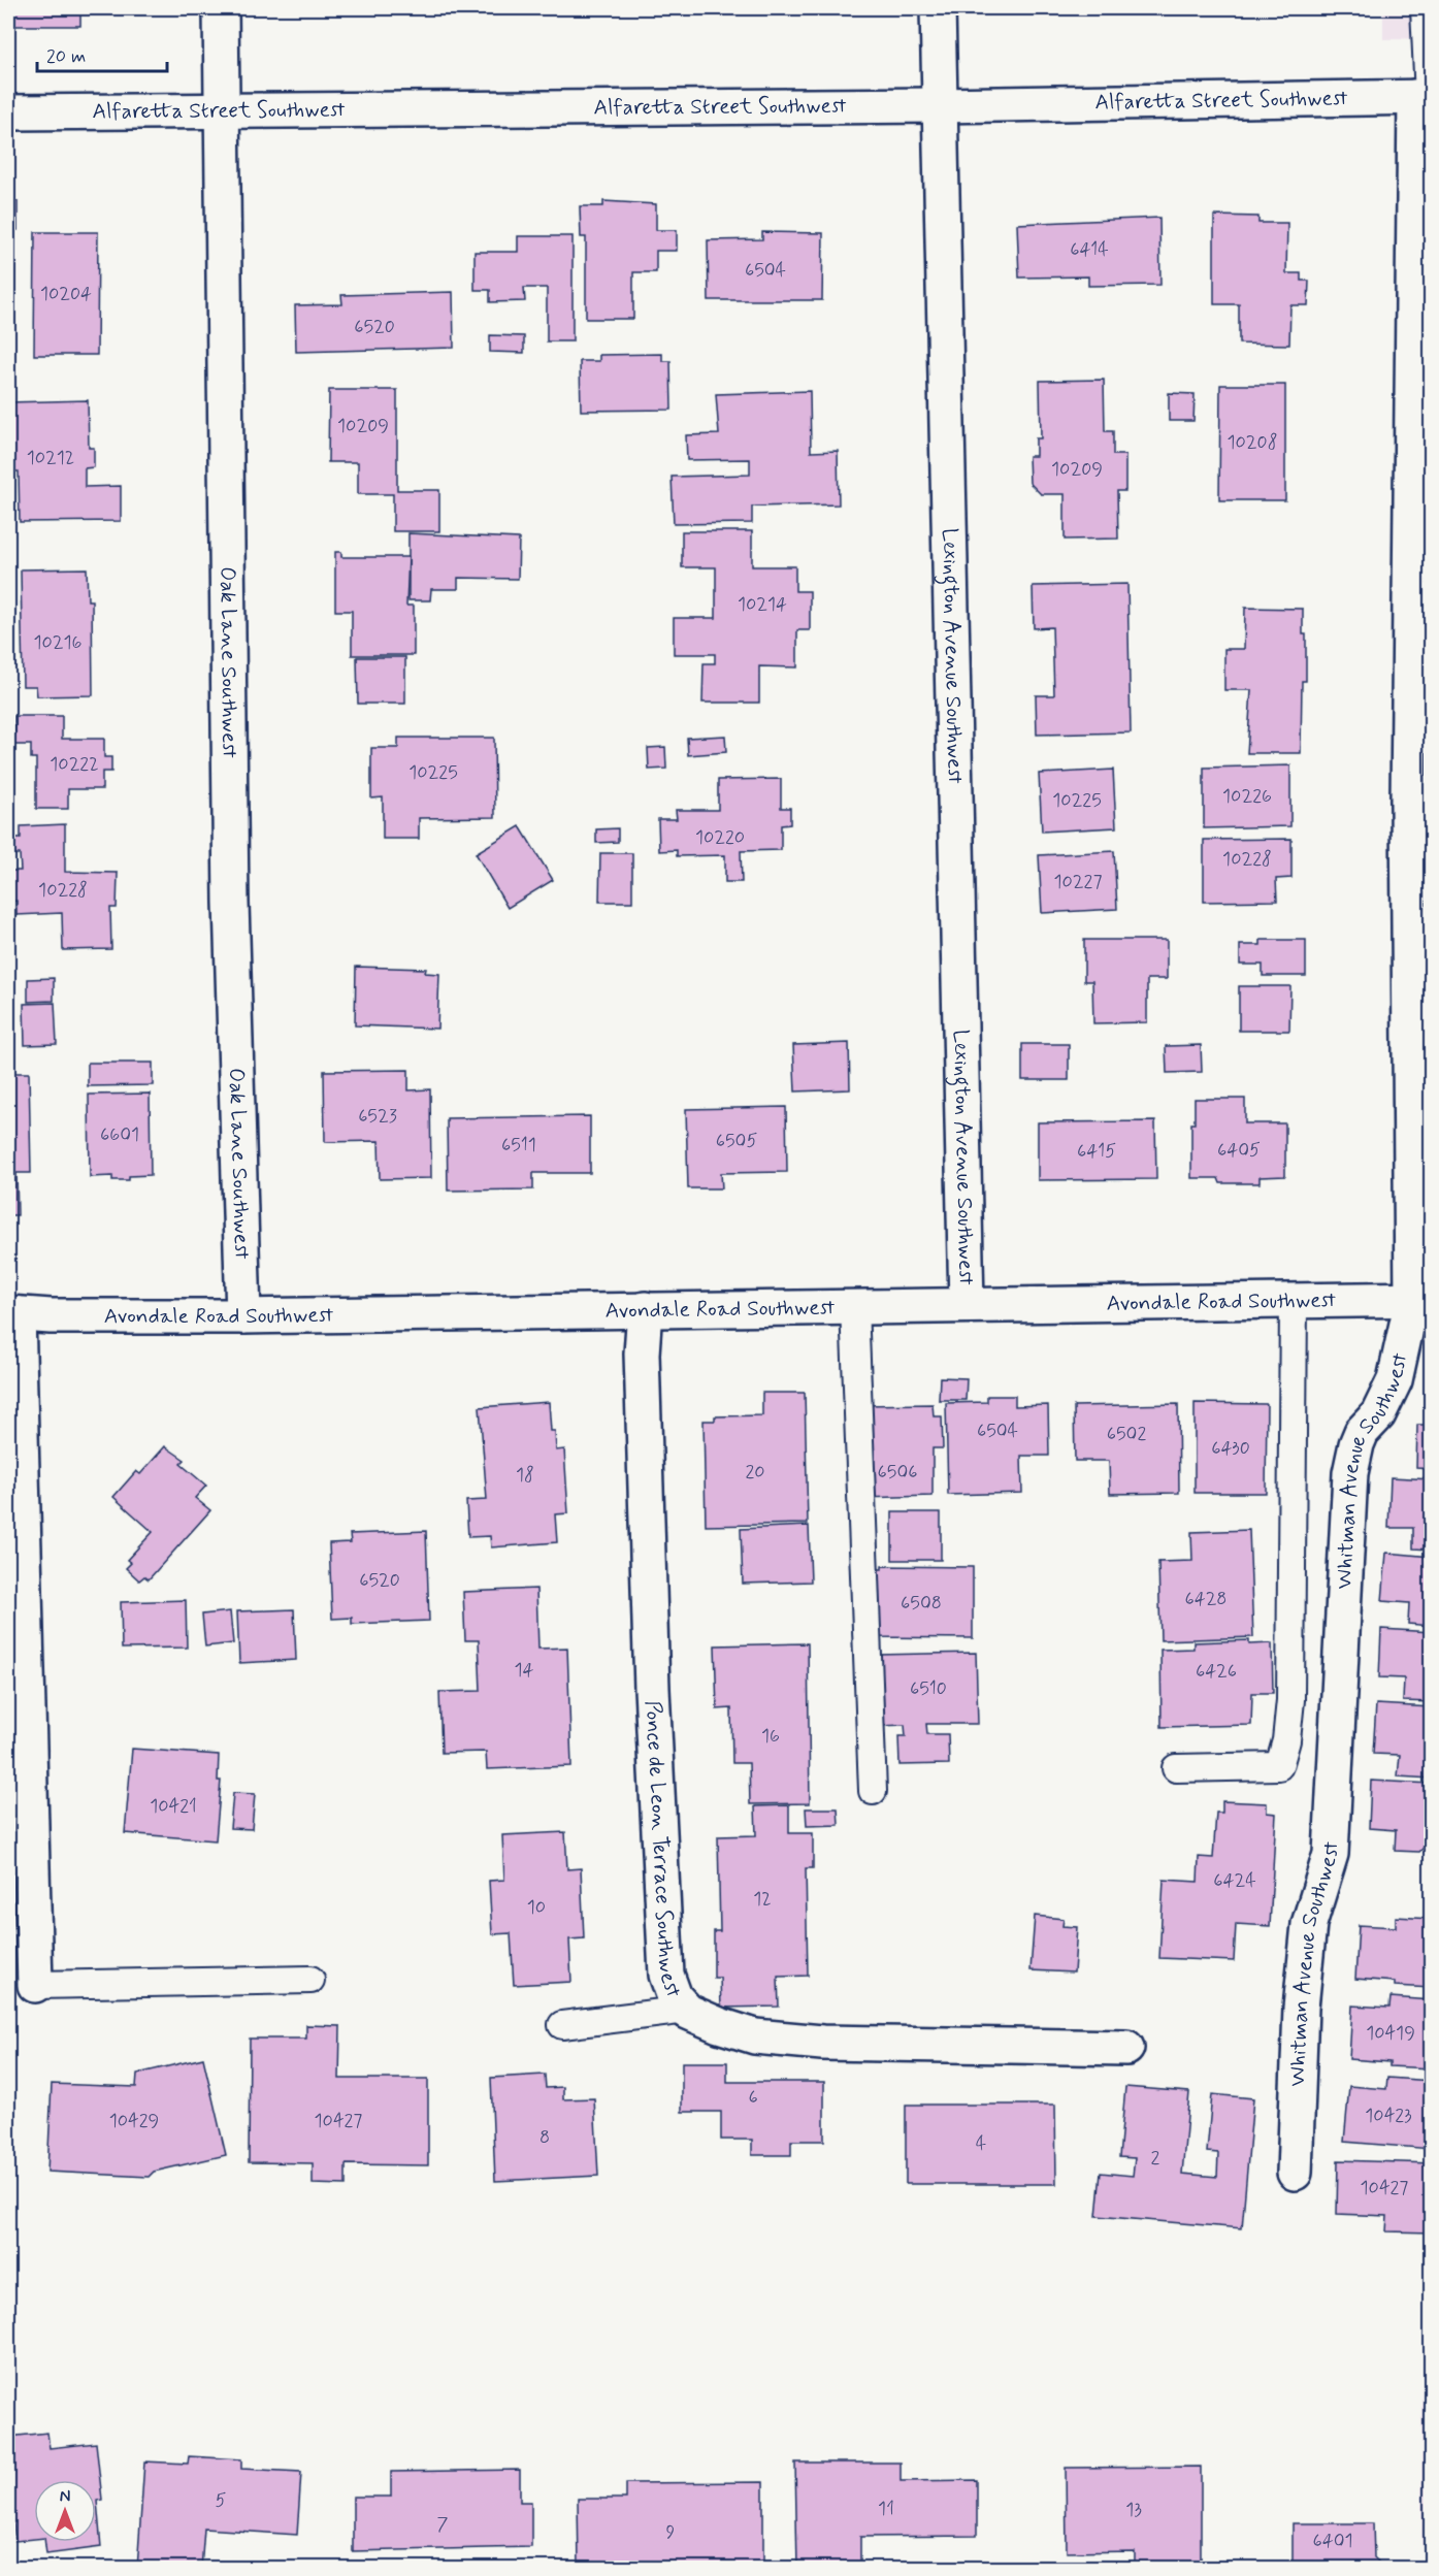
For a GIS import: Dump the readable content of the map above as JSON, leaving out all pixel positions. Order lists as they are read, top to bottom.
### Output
{
  "streets": {
    "street": [
      "Alfaretta Street Southwest",
      "Lexington Avenue Southwest",
      "Oak Lane Southwest",
      "Avondale Road Southwest",
      "Whitman Avenue Southwest",
      "Ponce de Leon Terrace Southwest"
    ]
  },
  "crossings": [
    ["Alfaretta Street Southwest", "Lexington Avenue Southwest"],
    ["Alfaretta Street Southwest", "Oak Lane Southwest"],
    ["Alfaretta Street Southwest", "Whitman Avenue Southwest"],
    ["Lexington Avenue Southwest", "Avondale Road Southwest"],
    ["Oak Lane Southwest", "Avondale Road Southwest"],
    ["Avondale Road Southwest", "Whitman Avenue Southwest"],
    ["Avondale Road Southwest", "Ponce de Leon Terrace Southwest"]
  ],
  "house_numbers": [
    "6414",
    "6504",
    "10204",
    "6520",
    "10209",
    "10208",
    "10212",
    "10209",
    "10214",
    "10216",
    "10222",
    "10225",
    "10226",
    "10225",
    "10220",
    "10228",
    "10227",
    "10228",
    "6523",
    "6601",
    "6505",
    "6511",
    "6405",
    "6415",
    "6504",
    "6502",
    "6430",
    "20",
    "6506",
    "18",
    "6520",
    "6428",
    "6508",
    "14",
    "6426",
    "6510",
    "16",
    "10421",
    "6424",
    "12",
    "10",
    "10419",
    "6",
    "10423",
    "10429",
    "10427",
    "8",
    "4",
    "2",
    "10427",
    "5",
    "11",
    "13",
    "7",
    "9",
    "6401"
  ],
  "scale_bar": "20 m",
  "north": "top"
}
